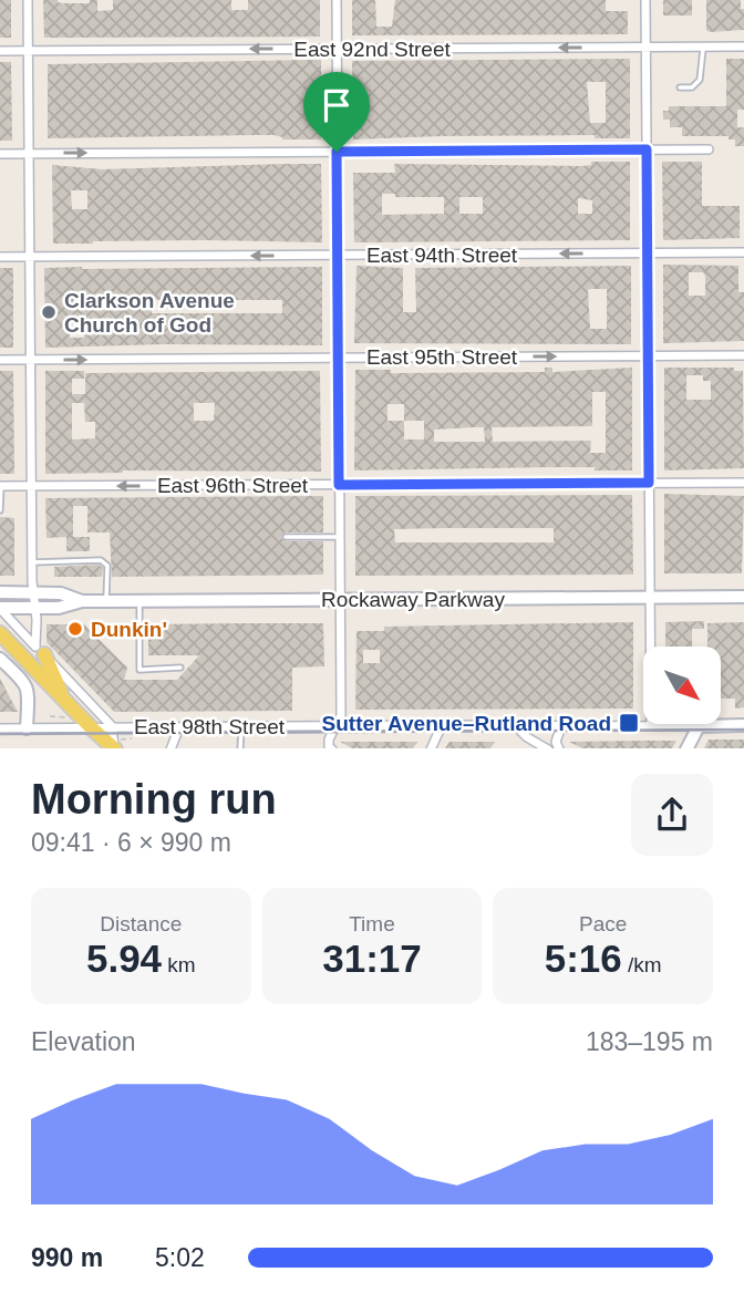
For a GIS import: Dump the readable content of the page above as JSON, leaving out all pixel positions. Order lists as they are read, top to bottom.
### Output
{
  "streets": {
    "street": [
      "East 92nd Street",
      "East 94th Street",
      "East 95th Street",
      "East 96th Street",
      "Rockaway Parkway",
      "East 98th Street"
    ]
  },
  "one_way": [
    "East 92nd Street",
    "East 94th Street",
    "East 95th Street",
    "East 96th Street"
  ],
  "places": {
    "other": ["Clarkson Avenue Church of God", "Dunkin'"],
    "transit": ["Sutter Avenue–Rutland Road"]
  },
  "north": "bottom right",
  "page": {
    "heading": ["Morning run", "09:41 · 6 × 990 m"],
    "stats": [
      ["Distance", "5.94 km"],
      ["Time", "31:17"],
      ["Pace", "5:16 /km"]
    ],
    "chart": ["Elevation", "183–195 m"],
    "list": [
      {
        "name": "990 m",
        "note": "5:02"
      }
    ]
  }
}
